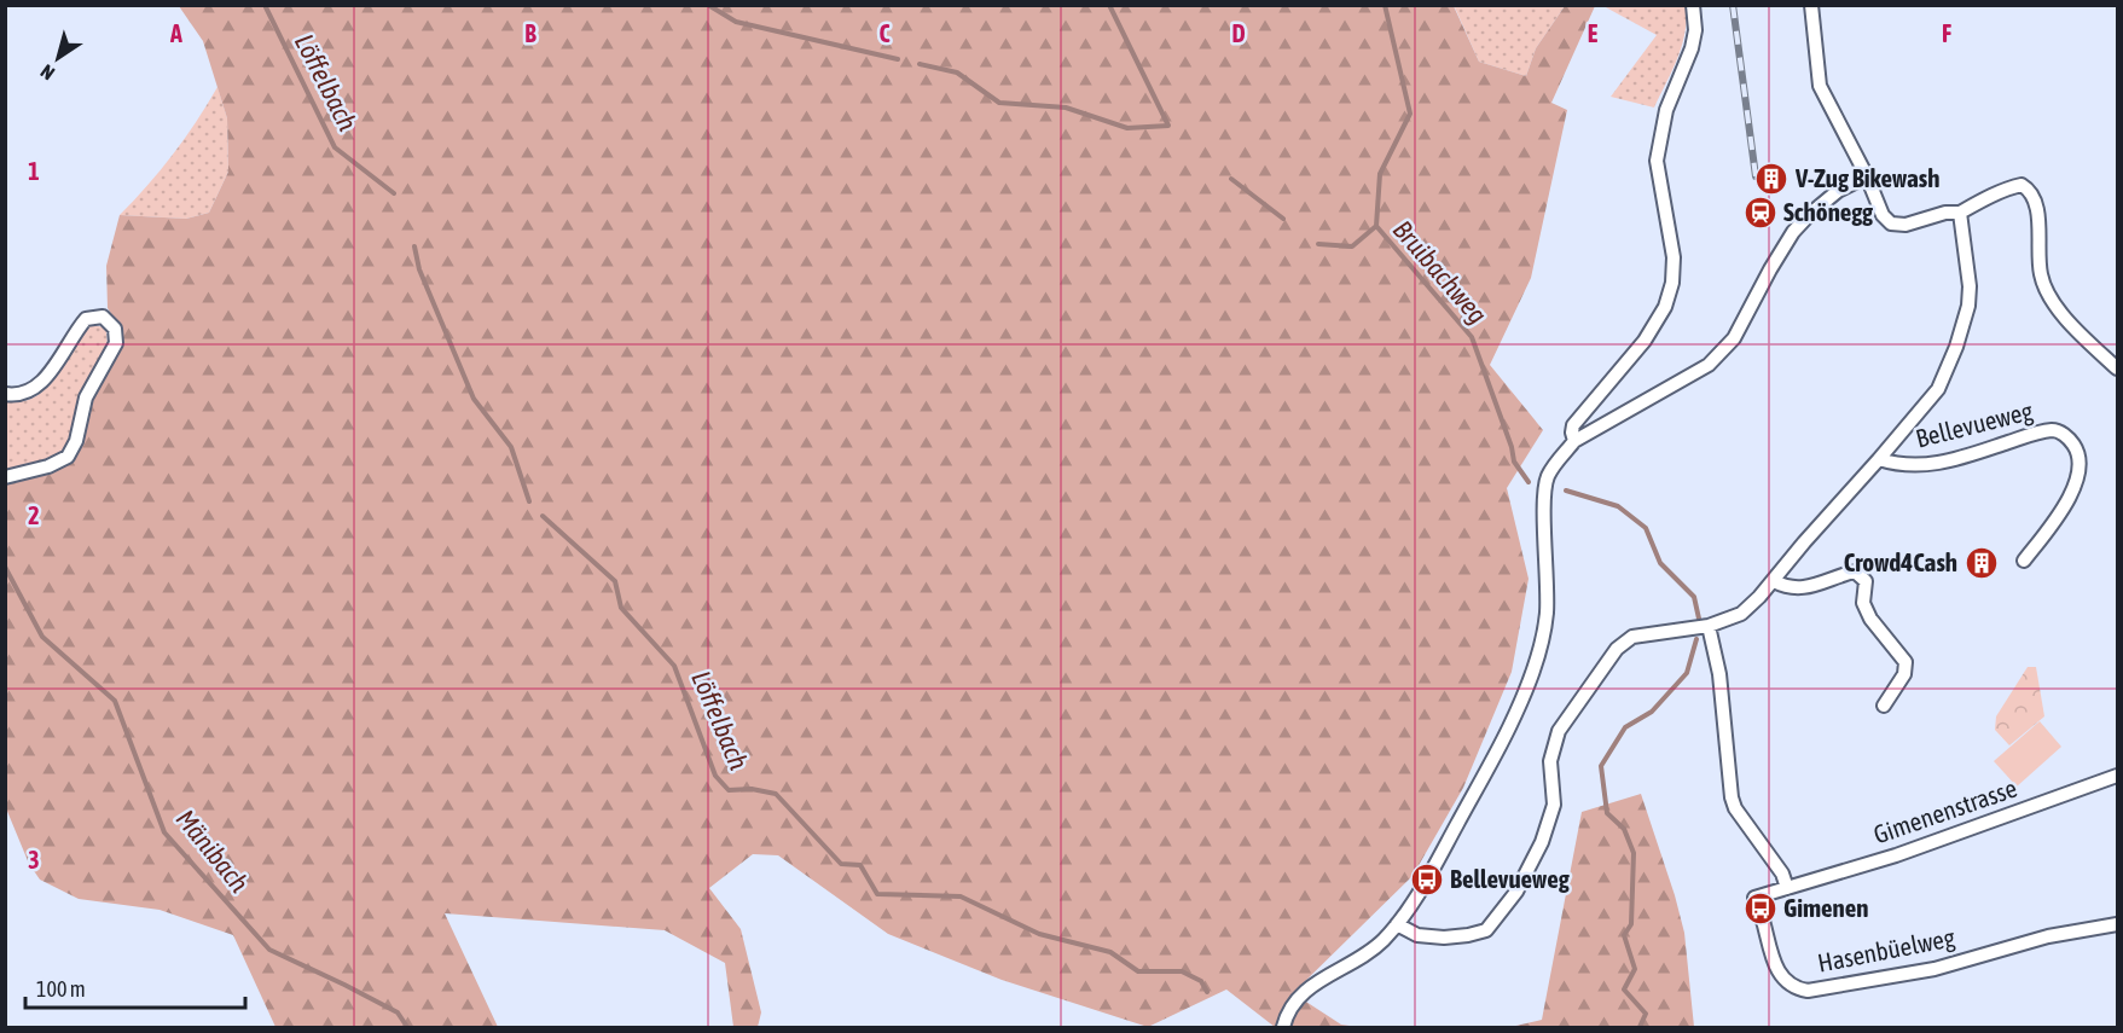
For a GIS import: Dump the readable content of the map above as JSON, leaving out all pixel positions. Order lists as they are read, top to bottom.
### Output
{
  "streets": {
    "street": ["Bellevueweg", "Gimenenstrasse", "Hasenbüelweg"]
  },
  "crossings": [
    ["Gimenenstrasse", "Hasenbüelweg"]
  ],
  "water": ["Löffelbach", "Bruibachweg", "Mänibach"],
  "places": {
    "building": ["V-Zug Bikewash", "Crowd4Cash"],
    "station": ["Schönegg"],
    "bus stop": ["Bellevueweg", "Gimenen"]
  },
  "scale_bar": "100 m",
  "north": "bottom left",
  "grid": {
    "columns": [
      "A",
      "B",
      "C",
      "D",
      "E",
      "F"
    ],
    "rows": ["1", "2", "3"]
  }
}
